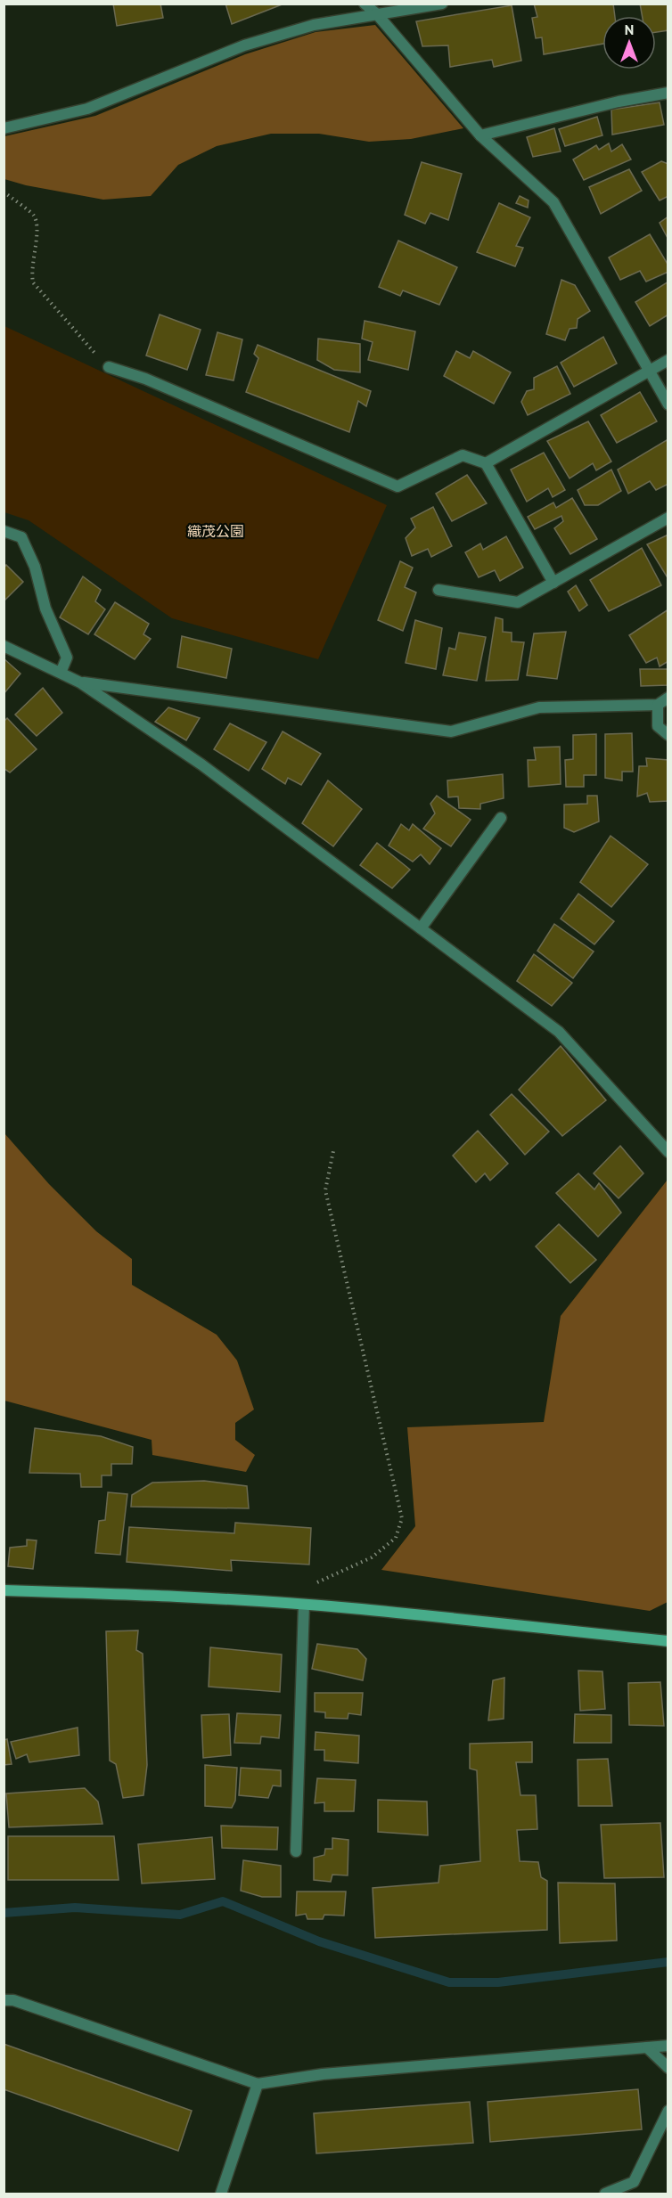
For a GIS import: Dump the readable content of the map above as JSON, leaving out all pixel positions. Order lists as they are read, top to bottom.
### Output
{
  "parks": ["織茂公園"],
  "north": "top"
}
